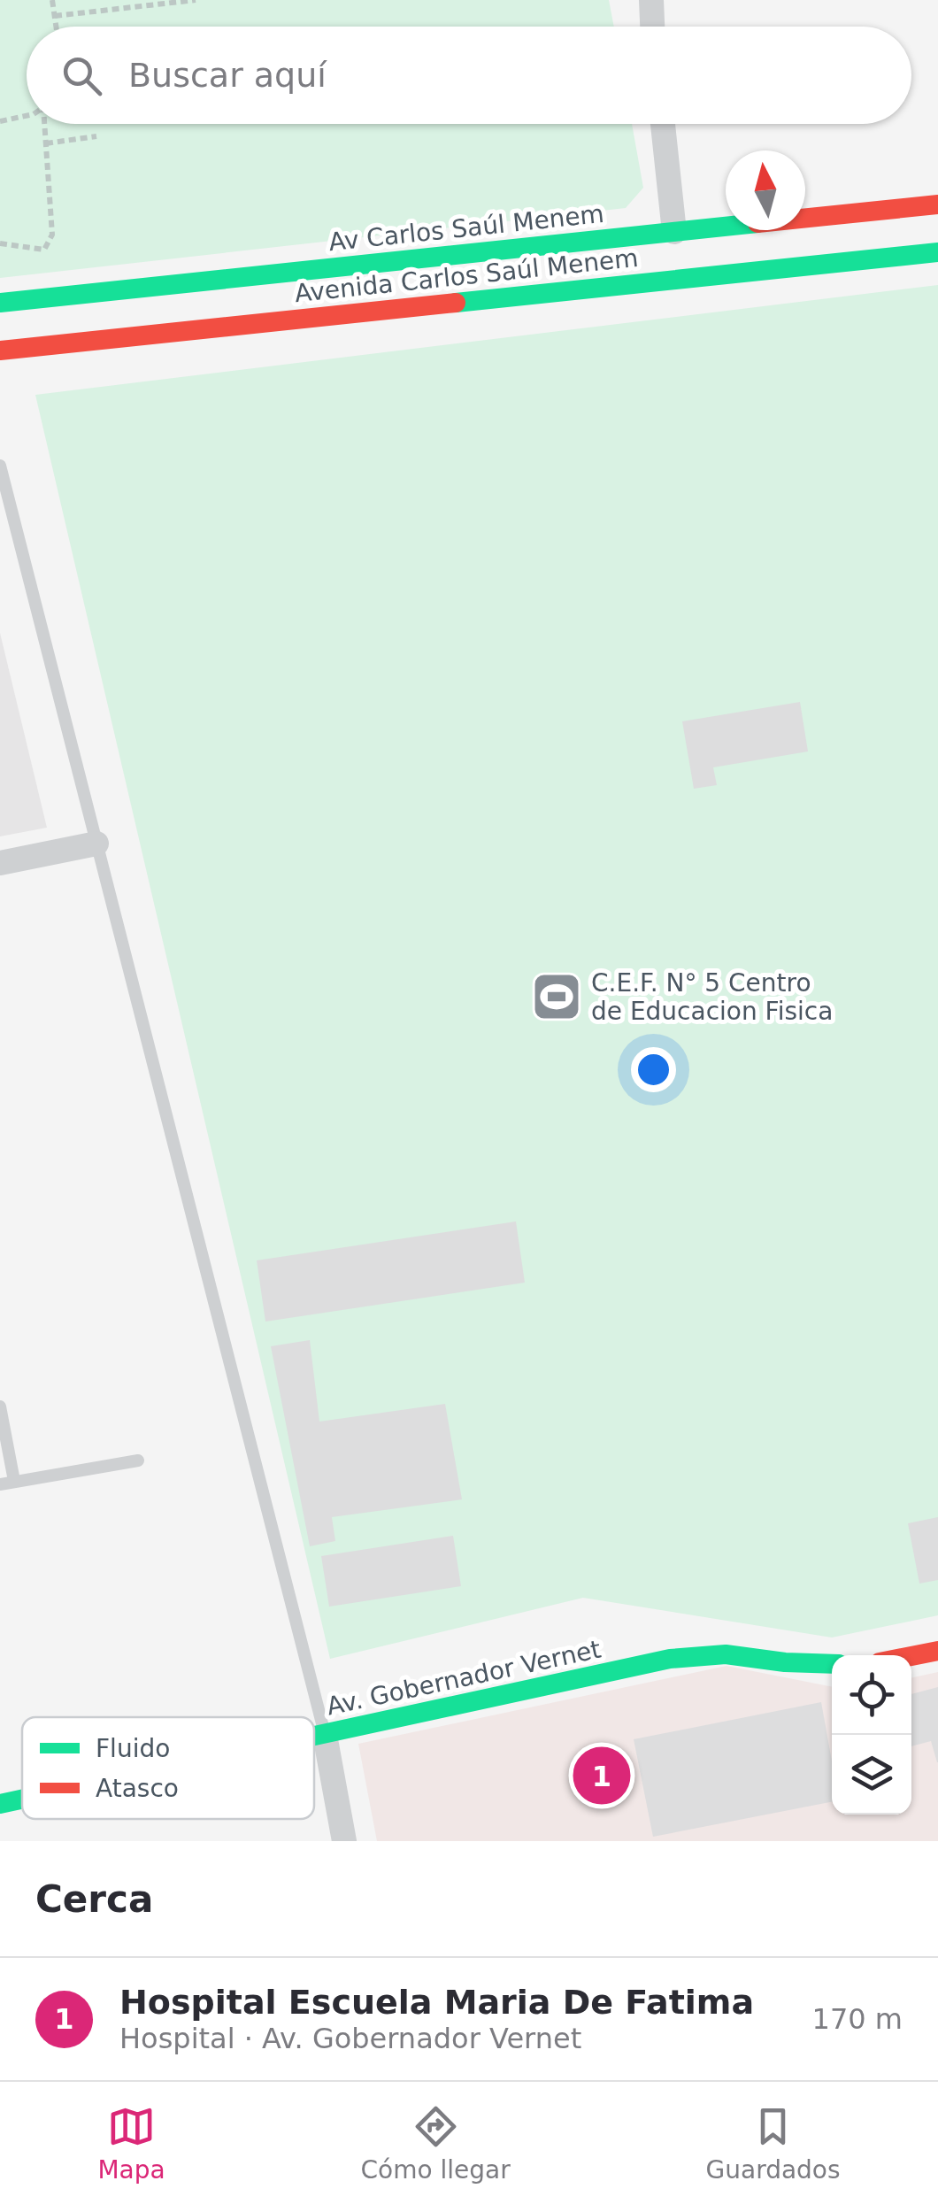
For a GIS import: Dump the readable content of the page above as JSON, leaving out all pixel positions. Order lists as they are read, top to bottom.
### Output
{
  "streets": {
    "street": ["Av Carlos Saúl Menem", "Avenida Carlos Saúl Menem", "Av. Gobernador Vernet"]
  },
  "places": {
    "sports": ["C.E.F. N° 5 Centro de Educacion Fisica"]
  },
  "legend": ["Fluido", "Atasco"],
  "north": "top",
  "page": {
    "search": "Buscar aquí",
    "pins": "1",
    "heading": "Cerca",
    "list": [
      {
        "mark": "1",
        "name": "Hospital Escuela Maria De Fatima",
        "note": "Hospital · Av. Gobernador Vernet",
        "value": "170 m"
      }
    ],
    "nav": ["Mapa", "Cómo llegar", "Guardados"]
  }
}
